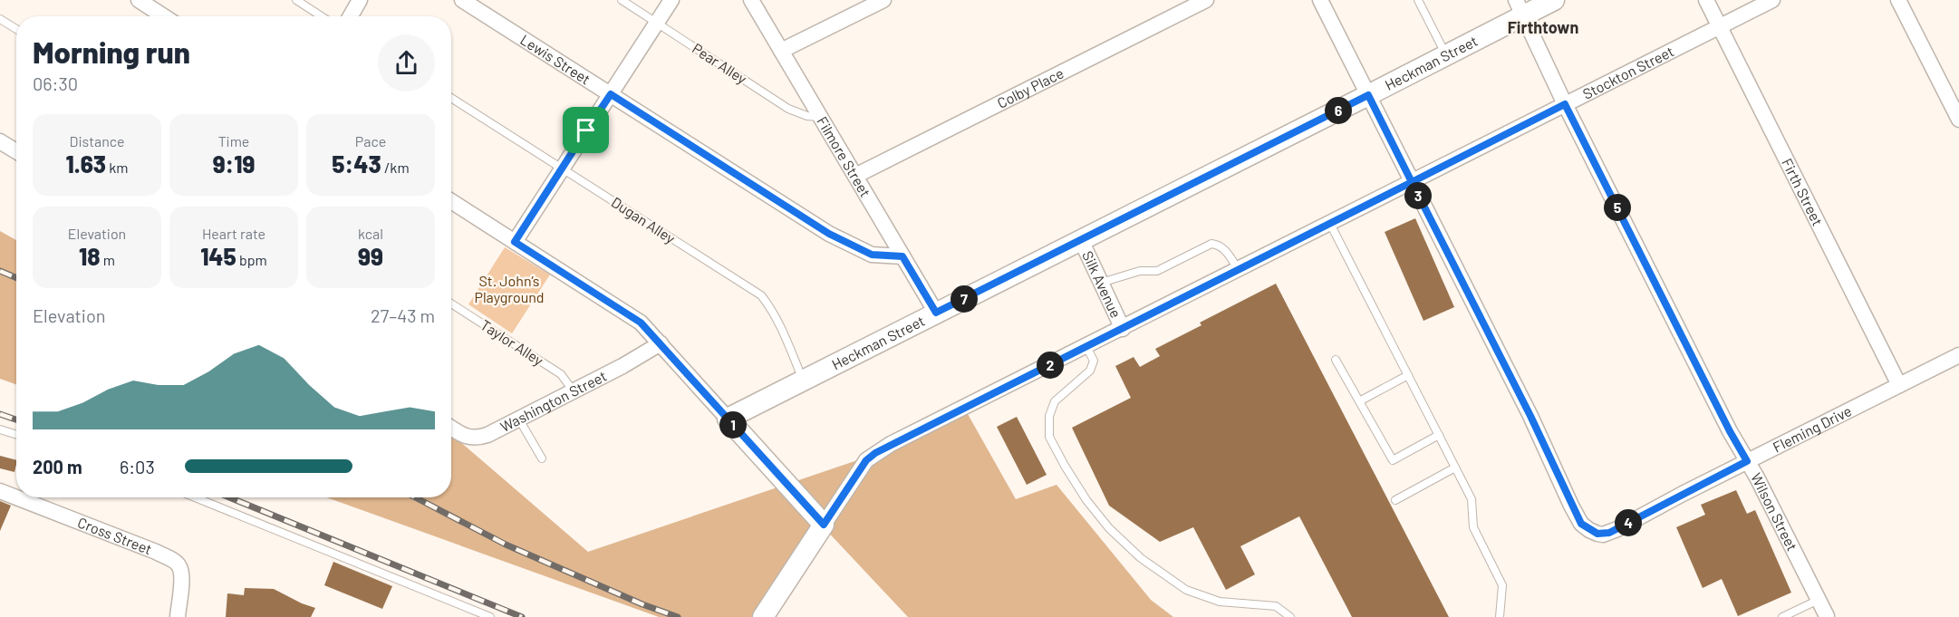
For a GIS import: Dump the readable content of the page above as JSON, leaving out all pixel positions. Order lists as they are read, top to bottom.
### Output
{
  "streets": {
    "street": [
      "Lewis Street",
      "Heckman Street",
      "Stockton Street",
      "Colby Place",
      "Filmore Street",
      "Firth Street",
      "Silk Avenue",
      "Washington Street",
      "Fleming Drive",
      "Wilson Street",
      "Cross Street"
    ],
    "lane": ["Pear Alley", "Dugan Alley", "Taylor Alley"]
  },
  "crossings": [
    ["Lewis Street", "Filmore Street"],
    ["Heckman Street", "Filmore Street"],
    ["Heckman Street", "Dugan Alley"],
    ["Heckman Street", "Silk Avenue"],
    ["Heckman Street", "Wilson Street"],
    ["Pear Alley", "Filmore Street"],
    ["Stockton Street", "Firth Street"],
    ["Stockton Street", "Silk Avenue"],
    ["Stockton Street", "Fleming Drive"],
    ["Stockton Street", "Wilson Street"],
    ["Colby Place", "Filmore Street"],
    ["Firth Street", "Fleming Drive"],
    ["Taylor Alley", "Washington Street"],
    ["Fleming Drive", "Wilson Street"]
  ],
  "districts": ["Firthtown"],
  "parks": ["St. John’s Playground"],
  "page": {
    "heading": ["Morning run", "06:30"],
    "pins": [
      "6",
      "3",
      "5",
      "7",
      "2",
      "1",
      "4"
    ],
    "stats": [
      ["Distance", "1.63 km"],
      ["Time", "9:19"],
      ["Pace", "5:43 /km"],
      ["Elevation", "18 m"],
      ["Heart rate", "145 bpm"],
      ["kcal", "99"]
    ],
    "chart": ["Elevation", "27–43 m"],
    "list": [
      {
        "name": "200 m",
        "note": "6:03"
      }
    ]
  }
}
